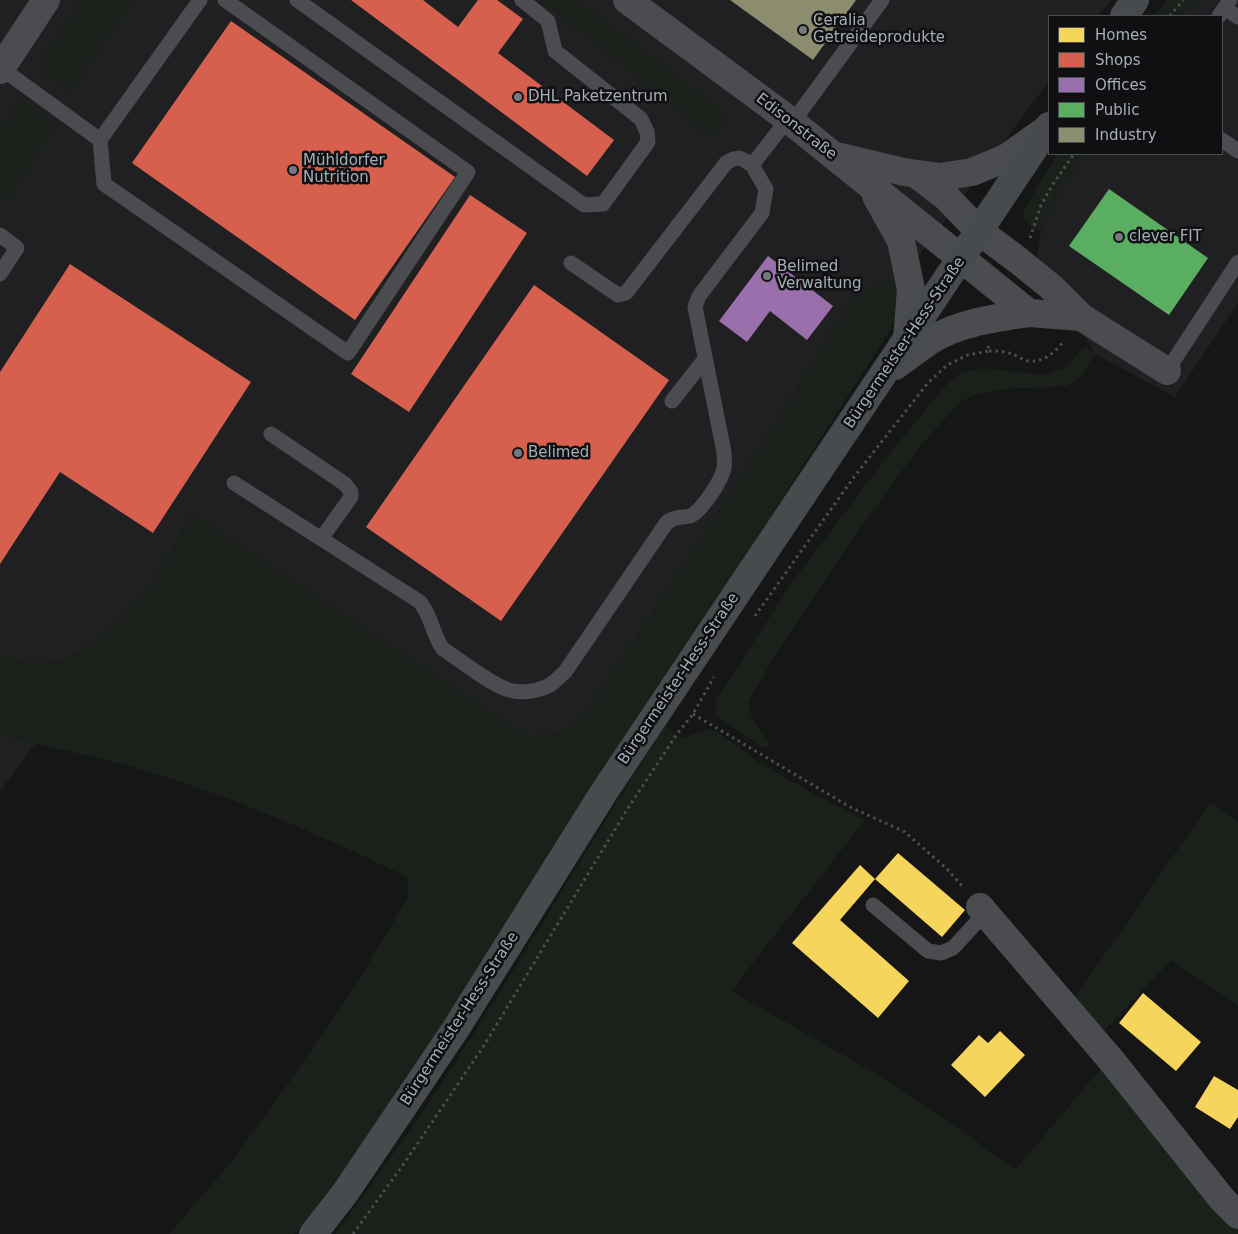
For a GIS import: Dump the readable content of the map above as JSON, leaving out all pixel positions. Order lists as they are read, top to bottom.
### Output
{
  "streets": {
    "main road": ["Bürgermeister-Hess-Straße"],
    "street": ["Edisonstraße"]
  },
  "crossings": [
    ["Edisonstraße", "Bürgermeister-Hess-Straße"]
  ],
  "places": [
    "Ceralia Getreideprodukte",
    "DHL Paketzentrum",
    "Mühldorfer Nutrition",
    "clever FIT",
    "Belimed Verwaltung",
    "Belimed"
  ],
  "legend": [
    "Homes",
    "Shops",
    "Offices",
    "Public",
    "Industry"
  ]
}
